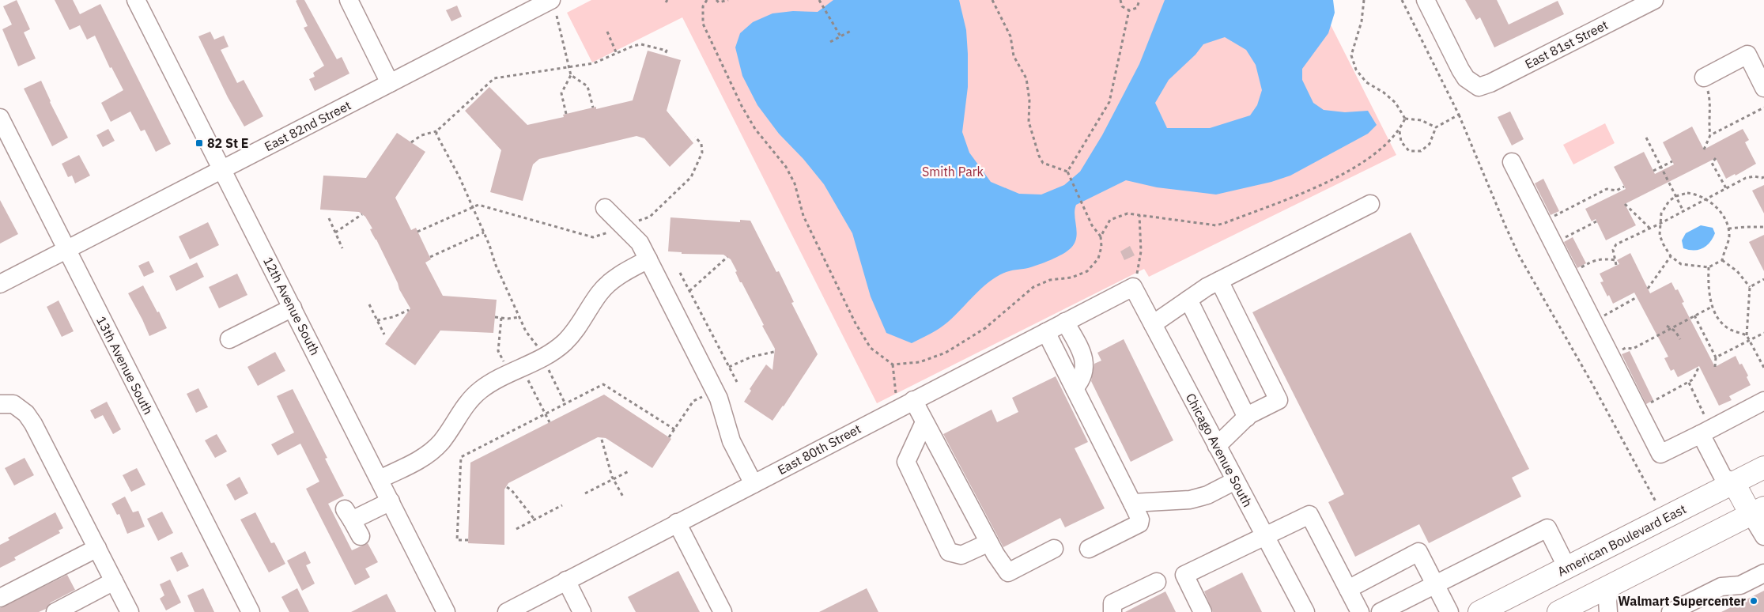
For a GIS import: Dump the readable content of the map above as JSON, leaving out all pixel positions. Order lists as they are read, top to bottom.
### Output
{
  "streets": {
    "main road": ["American Boulevard East"],
    "street": [
      "East 81st Street",
      "East 82nd Street",
      "12th Avenue South",
      "13th Avenue South",
      "East 80th Street",
      "Chicago Avenue South"
    ]
  },
  "crossings": [
    ["East 82nd Street", "12th Avenue South"],
    ["East 82nd Street", "13th Avenue South"],
    ["East 80th Street", "Chicago Avenue South"]
  ],
  "parks": ["Smith Park"],
  "places": {
    "transit": ["82 St E"],
    "other": ["Walmart Supercenter"]
  }
}
